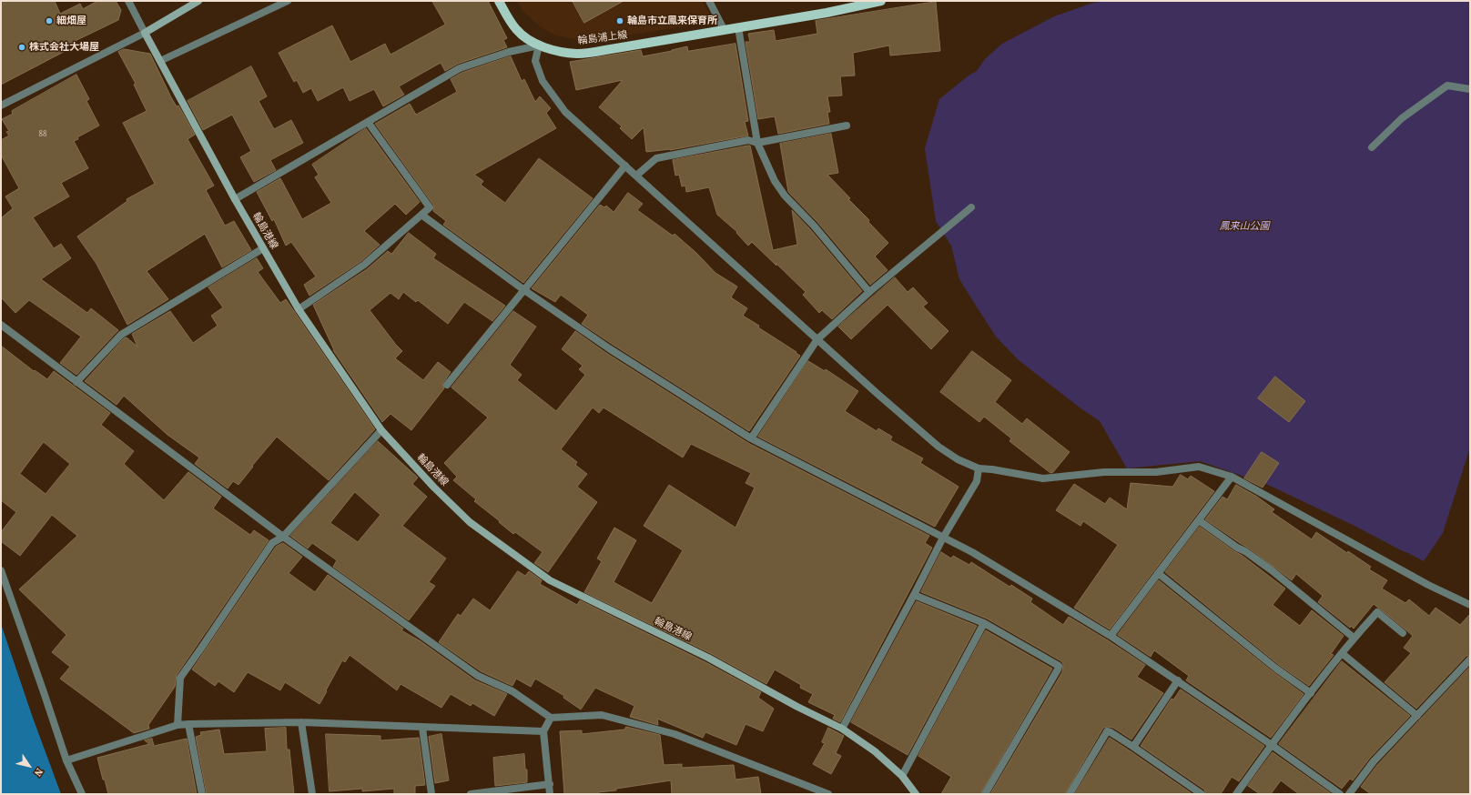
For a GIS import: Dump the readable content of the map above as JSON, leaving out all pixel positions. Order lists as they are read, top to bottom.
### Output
{
  "streets": {
    "main road": ["輪島浦上線", "輪島港線"]
  },
  "parks": ["鳳来山公園"],
  "places": ["細畑屋", "輪島市立鳳来保育所", "株式会社大場屋"],
  "house_numbers": ["88"],
  "north": "bottom right"
}
